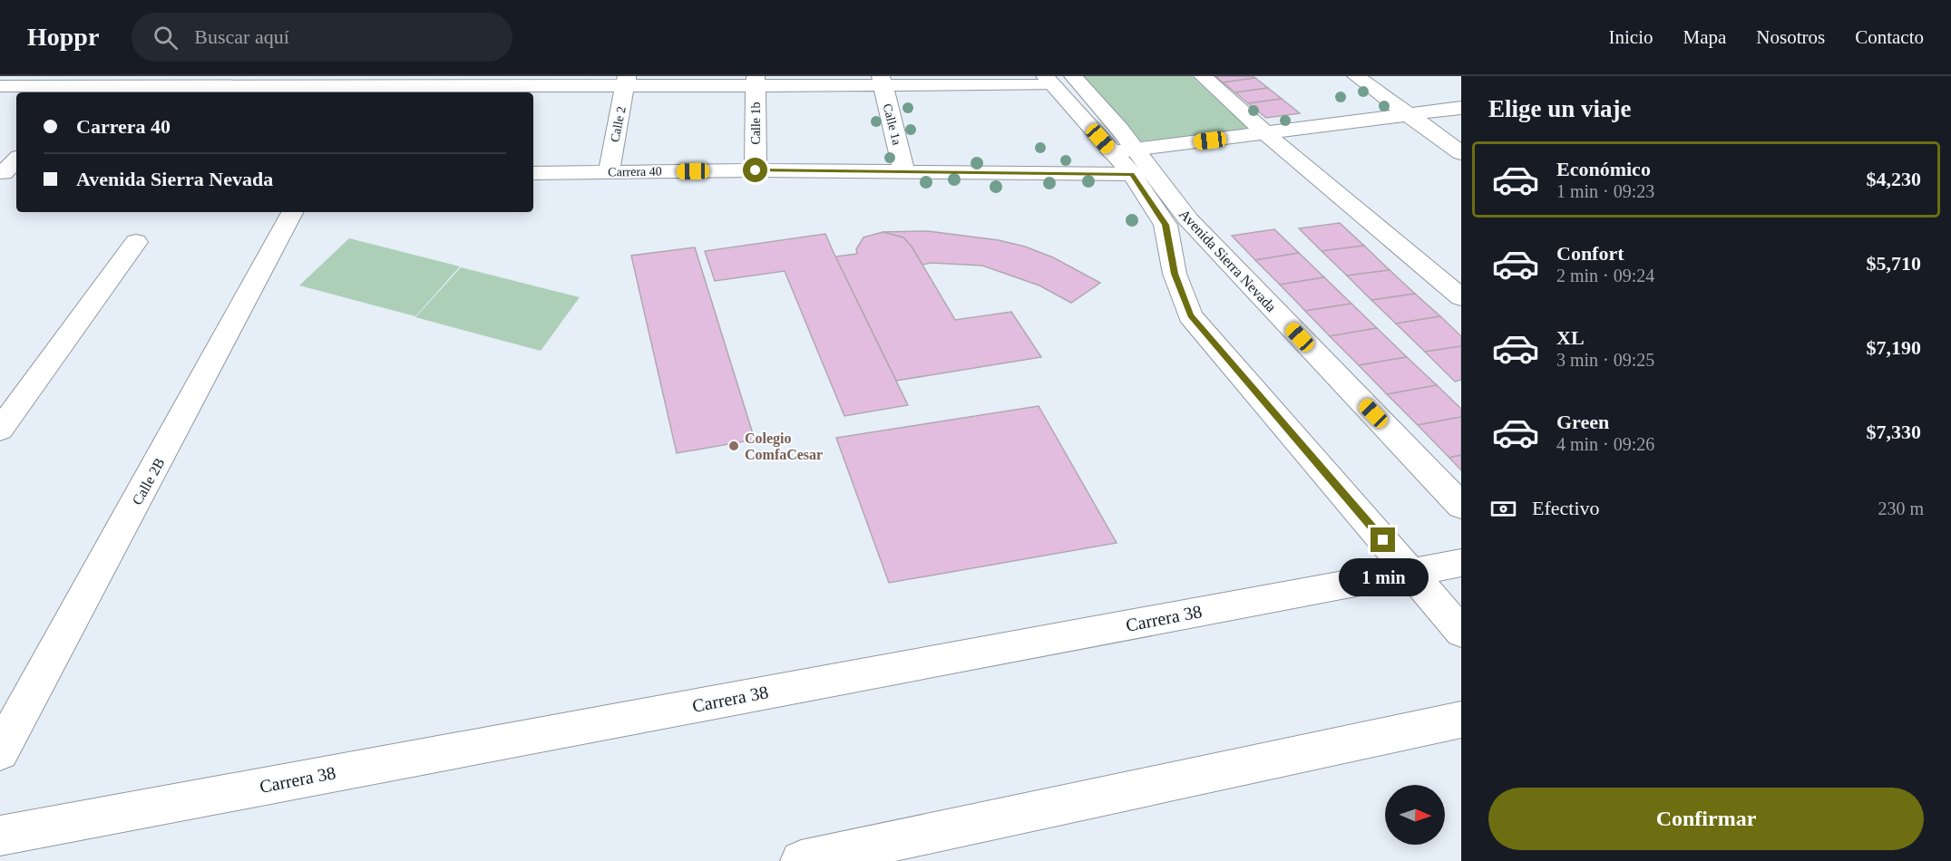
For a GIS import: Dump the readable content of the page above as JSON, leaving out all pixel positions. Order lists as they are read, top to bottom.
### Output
{
  "streets": {
    "street": [
      "Calle 1b",
      "Calle 2",
      "Calle 1a",
      "Carrera 40",
      "Avenida Sierra Nevada",
      "Calle 2B",
      "Carrera 38"
    ]
  },
  "crossings": [
    ["Calle 1b", "Carrera 40"],
    ["Calle 2", "Carrera 40"],
    ["Calle 1a", "Carrera 40"],
    ["Carrera 40", "Avenida Sierra Nevada"],
    ["Avenida Sierra Nevada", "Carrera 38"]
  ],
  "places": ["Colegio ComfaCesar"],
  "north": "right",
  "page": {
    "header": "Hoppr",
    "search": "Buscar aquí",
    "nav": [
      "Inicio",
      "Mapa",
      "Nosotros",
      "Contacto"
    ],
    "heading": "Elige un viaje",
    "banner": ["Carrera 40", "Avenida Sierra Nevada"],
    "list": [
      {
        "name": "Económico",
        "note": "1 min · 09:23",
        "value": "$4,230"
      },
      {
        "name": "Confort",
        "note": "2 min · 09:24",
        "value": "$5,710"
      },
      {
        "name": "XL",
        "note": "3 min · 09:25",
        "value": "$7,190"
      },
      {
        "name": "Green",
        "note": "4 min · 09:26",
        "value": "$7,330"
      }
    ],
    "pay": ["Efectivo", "230 m"],
    "bubble": "1 min",
    "buttons": "Confirmar"
  }
}
